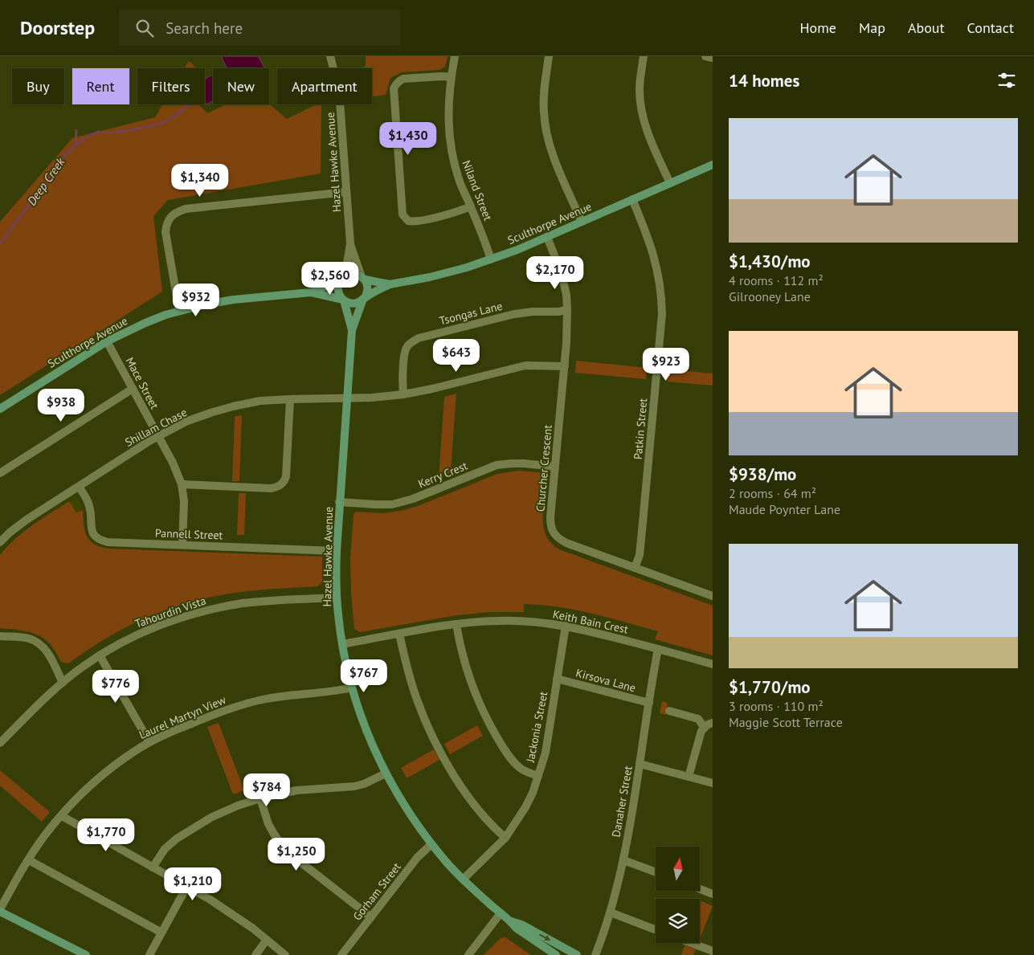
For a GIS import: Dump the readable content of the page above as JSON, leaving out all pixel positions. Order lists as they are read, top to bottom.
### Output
{
  "streets": {
    "street": [
      "Hazel Hawke Avenue",
      "Niland Street",
      "Sculthorpe Avenue",
      "Tsongas Lane",
      "Mace Street",
      "Shillam Chase",
      "Patkin Street",
      "Churcher Crescent",
      "Kerry Crest",
      "Pannell Street",
      "Tahourdin Vista",
      "Keith Bain Crest",
      "Kirsova Lane",
      "Laurel Martyn View",
      "Jackonia Street",
      "Danaher Street",
      "Gorham Street"
    ]
  },
  "crossings": [
    ["Hazel Hawke Avenue", "Sculthorpe Avenue"],
    ["Hazel Hawke Avenue", "Shillam Chase"],
    ["Hazel Hawke Avenue", "Kerry Crest"],
    ["Hazel Hawke Avenue", "Pannell Street"],
    ["Hazel Hawke Avenue", "Tahourdin Vista"],
    ["Hazel Hawke Avenue", "Keith Bain Crest"],
    ["Hazel Hawke Avenue", "Laurel Martyn View"],
    ["Hazel Hawke Avenue", "Jackonia Street"],
    ["Hazel Hawke Avenue", "Gorham Street"],
    ["Niland Street", "Sculthorpe Avenue"],
    ["Sculthorpe Avenue", "Mace Street"],
    ["Sculthorpe Avenue", "Patkin Street"],
    ["Sculthorpe Avenue", "Churcher Crescent"],
    ["Tsongas Lane", "Shillam Chase"],
    ["Tsongas Lane", "Churcher Crescent"],
    ["Mace Street", "Shillam Chase"],
    ["Mace Street", "Pannell Street"],
    ["Shillam Chase", "Churcher Crescent"],
    ["Shillam Chase", "Pannell Street"],
    ["Patkin Street", "Churcher Crescent"],
    ["Churcher Crescent", "Kerry Crest"],
    ["Keith Bain Crest", "Jackonia Street"],
    ["Keith Bain Crest", "Danaher Street"],
    ["Kirsova Lane", "Jackonia Street"],
    ["Kirsova Lane", "Danaher Street"]
  ],
  "water": ["Deep Creek"],
  "north": "top",
  "page": {
    "header": "Doorstep",
    "search": "Search here",
    "nav": [
      "Home",
      "Map",
      "About",
      "Contact"
    ],
    "heading": "14 homes",
    "chip": [
      "Buy",
      "Rent",
      "Filters",
      "New",
      "Apartment"
    ],
    "list": [
      {
        "name": "$1,430/mo",
        "note": "4 rooms · 112 m² · Gilrooney Lane"
      },
      {
        "name": "$938/mo",
        "note": "2 rooms · 64 m² · Maude Poynter Lane"
      },
      {
        "name": "$1,770/mo",
        "note": "3 rooms · 110 m² · Maggie Scott Terrace"
      }
    ],
    "price": [
      "$1,430",
      "$1,340",
      "$2,170",
      "$2,560",
      "$932",
      "$643",
      "$923",
      "$938",
      "$767",
      "$776",
      "$784",
      "$1,770",
      "$1,250",
      "$1,210"
    ]
  }
}
